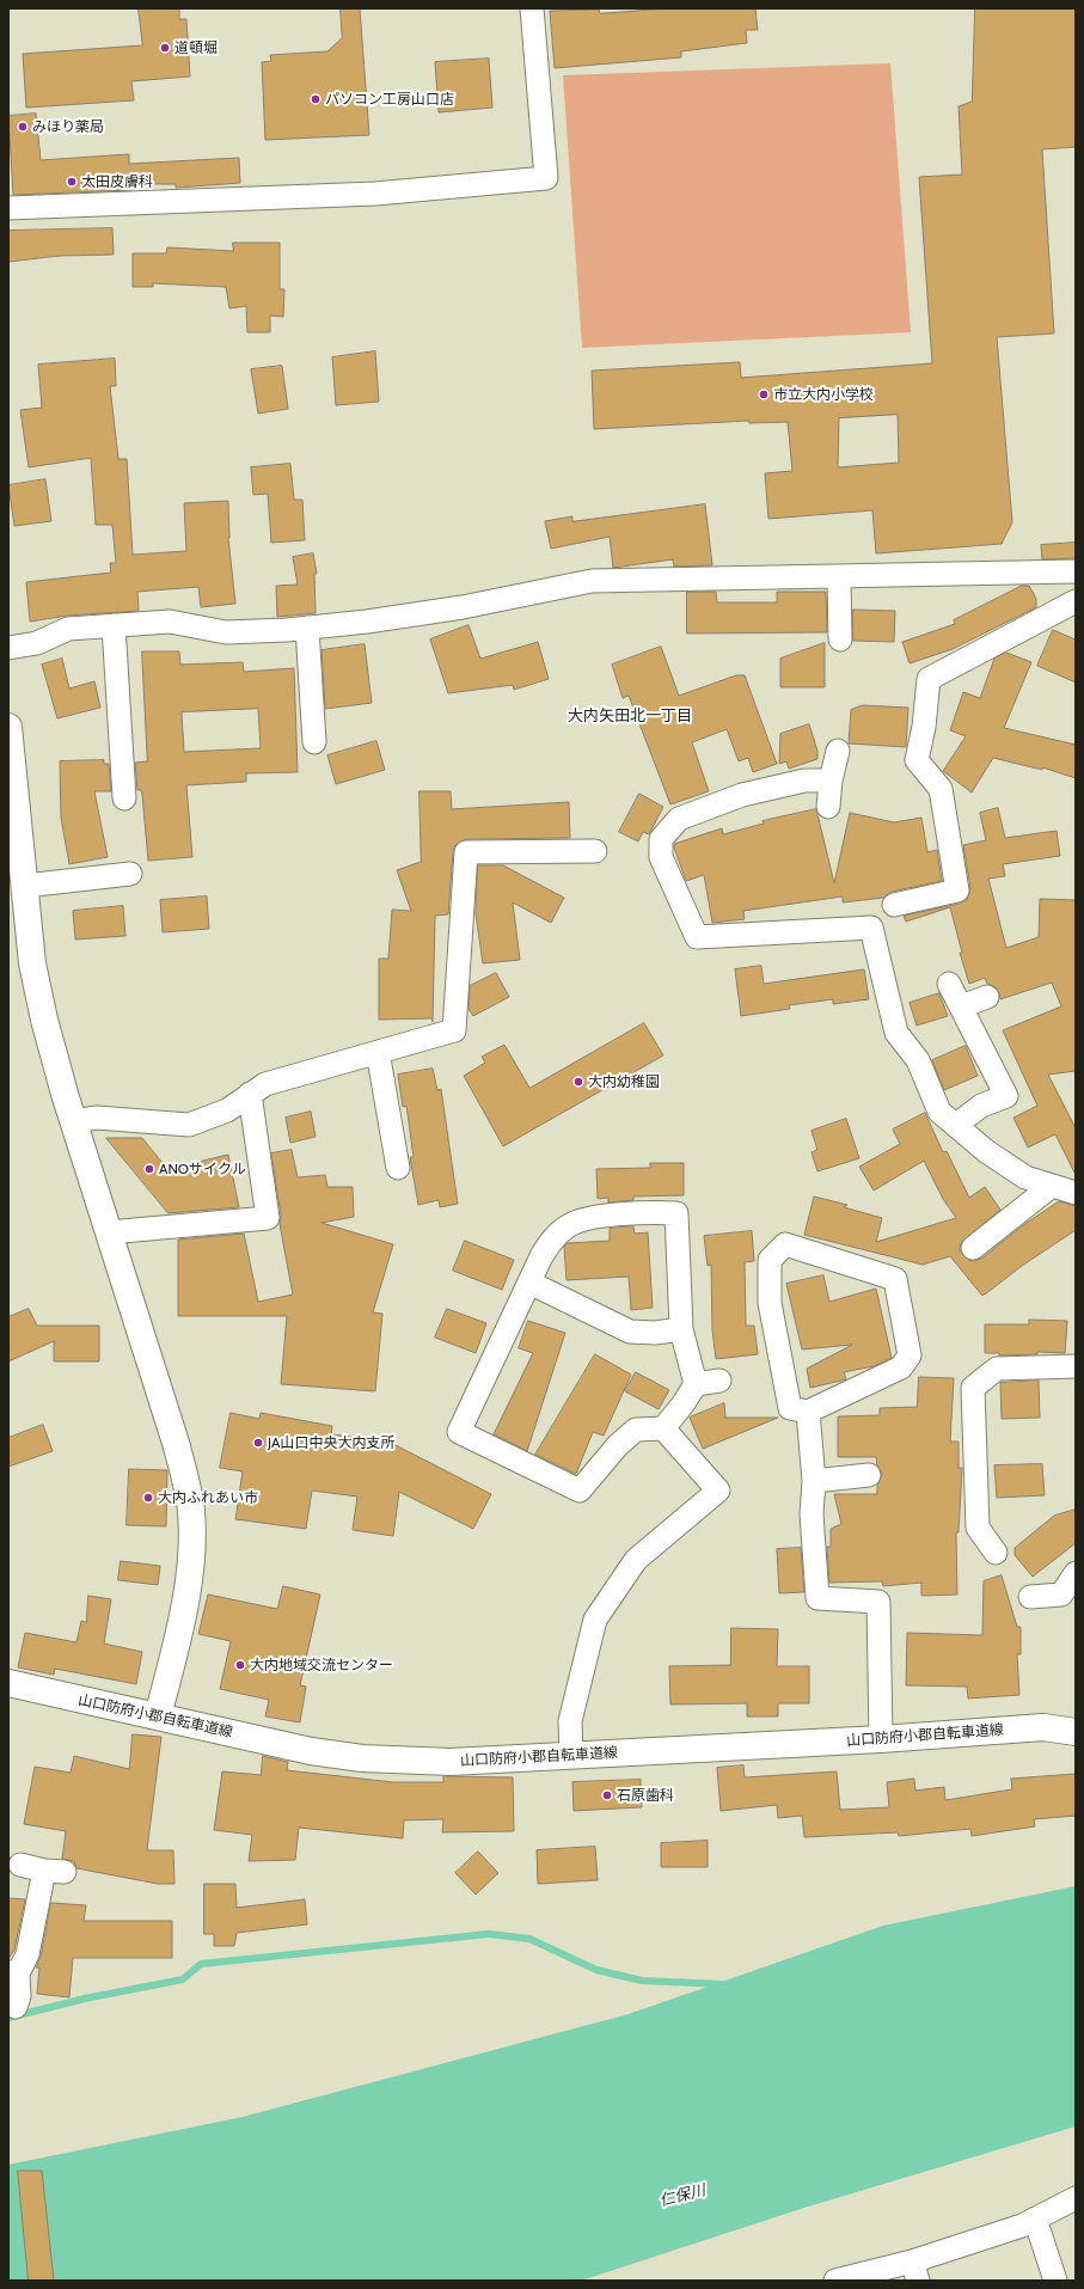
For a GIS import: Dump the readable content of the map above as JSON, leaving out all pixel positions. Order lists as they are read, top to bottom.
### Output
{
  "streets": {
    "main road": ["山口防府小郡自転車道線"]
  },
  "districts": ["大内矢田北一丁目"],
  "water": ["仁保川"],
  "places": [
    "道頓堀",
    "パソコン工房山口店",
    "みほり薬局",
    "太田皮膚科",
    "市立大内小学校",
    "大内幼稚園",
    "ANOサイクル",
    "JA山口中央大内支所",
    "大内ふれあい市",
    "大内地域交流センター",
    "石原歯科"
  ]
}
